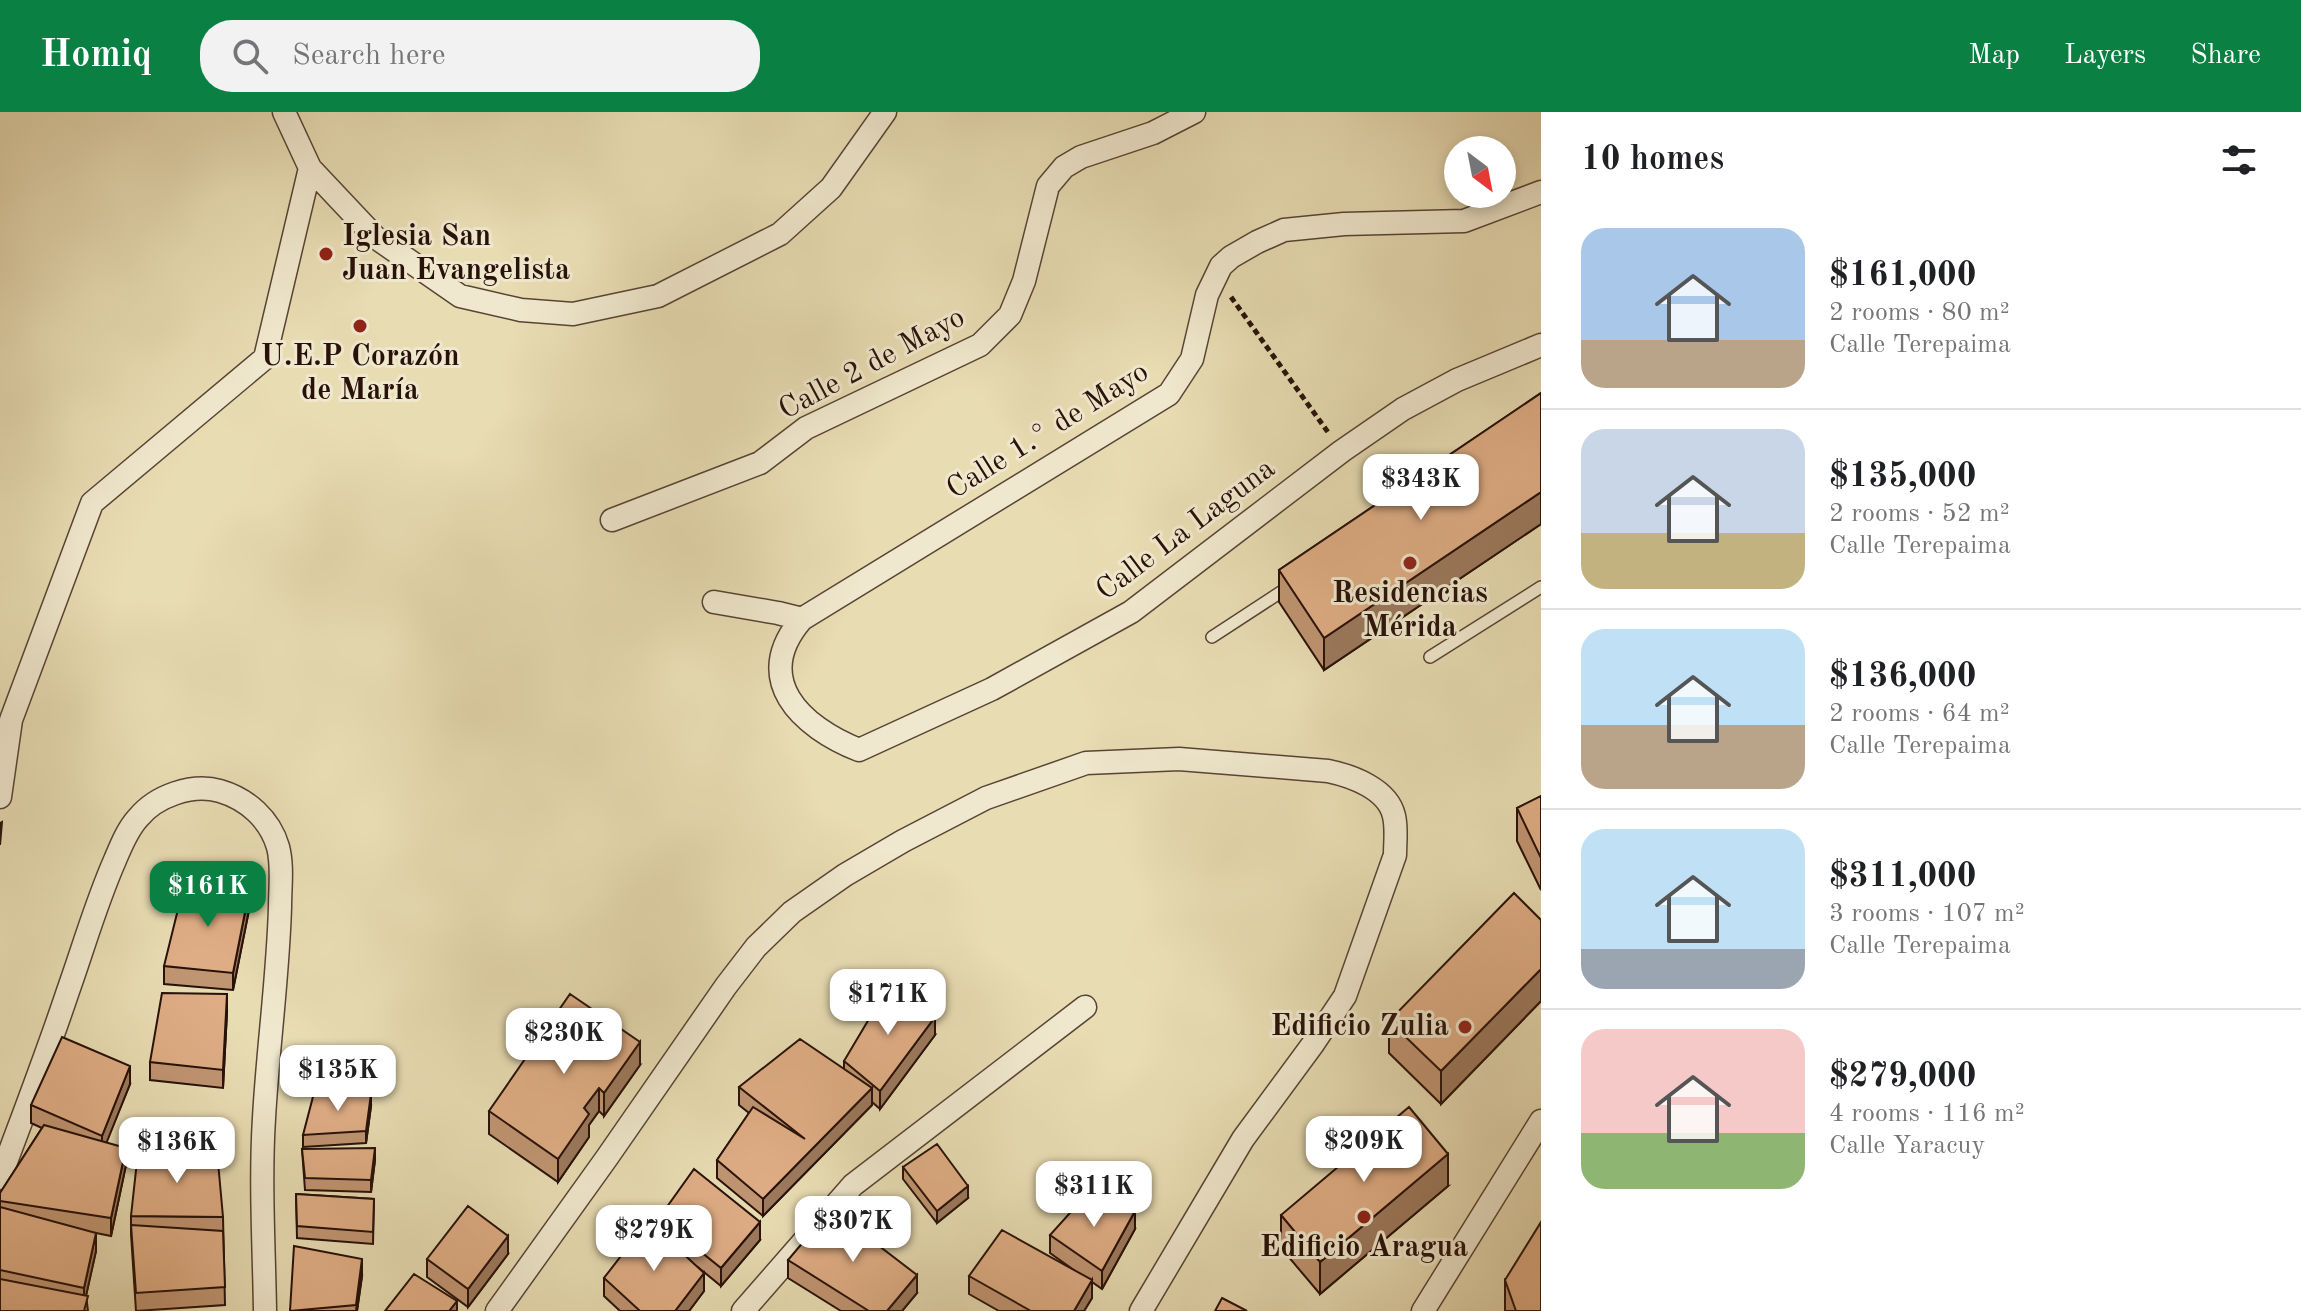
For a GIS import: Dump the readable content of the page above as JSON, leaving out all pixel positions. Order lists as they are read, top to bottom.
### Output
{
  "streets": {
    "street": ["Calle 2 de Mayo", "Calle 1.° de Mayo", "Calle La Laguna"]
  },
  "crossings": [
    ["Calle 1.° de Mayo", "Calle La Laguna"]
  ],
  "places": [
    "Iglesia San Juan Evangelista",
    "U.E.P Corazón de María",
    "Residencias Mérida",
    "Edificio Zulia",
    "Edificio Aragua"
  ],
  "north": "bottom right",
  "page": {
    "header": "Homiq",
    "search": "Search here",
    "nav": ["Map", "Layers", "Share"],
    "heading": "10 homes",
    "list": [
      {
        "name": "$161,000",
        "note": "2 rooms · 80 m² · Calle Terepaima"
      },
      {
        "name": "$135,000",
        "note": "2 rooms · 52 m² · Calle Terepaima"
      },
      {
        "name": "$136,000",
        "note": "2 rooms · 64 m² · Calle Terepaima"
      },
      {
        "name": "$311,000",
        "note": "3 rooms · 107 m² · Calle Terepaima"
      },
      {
        "name": "$279,000",
        "note": "4 rooms · 116 m² · Calle Yaracuy"
      }
    ],
    "price": [
      "$343K",
      "$161K",
      "$171K",
      "$230K",
      "$135K",
      "$209K",
      "$136K",
      "$311K",
      "$307K",
      "$279K"
    ]
  }
}
